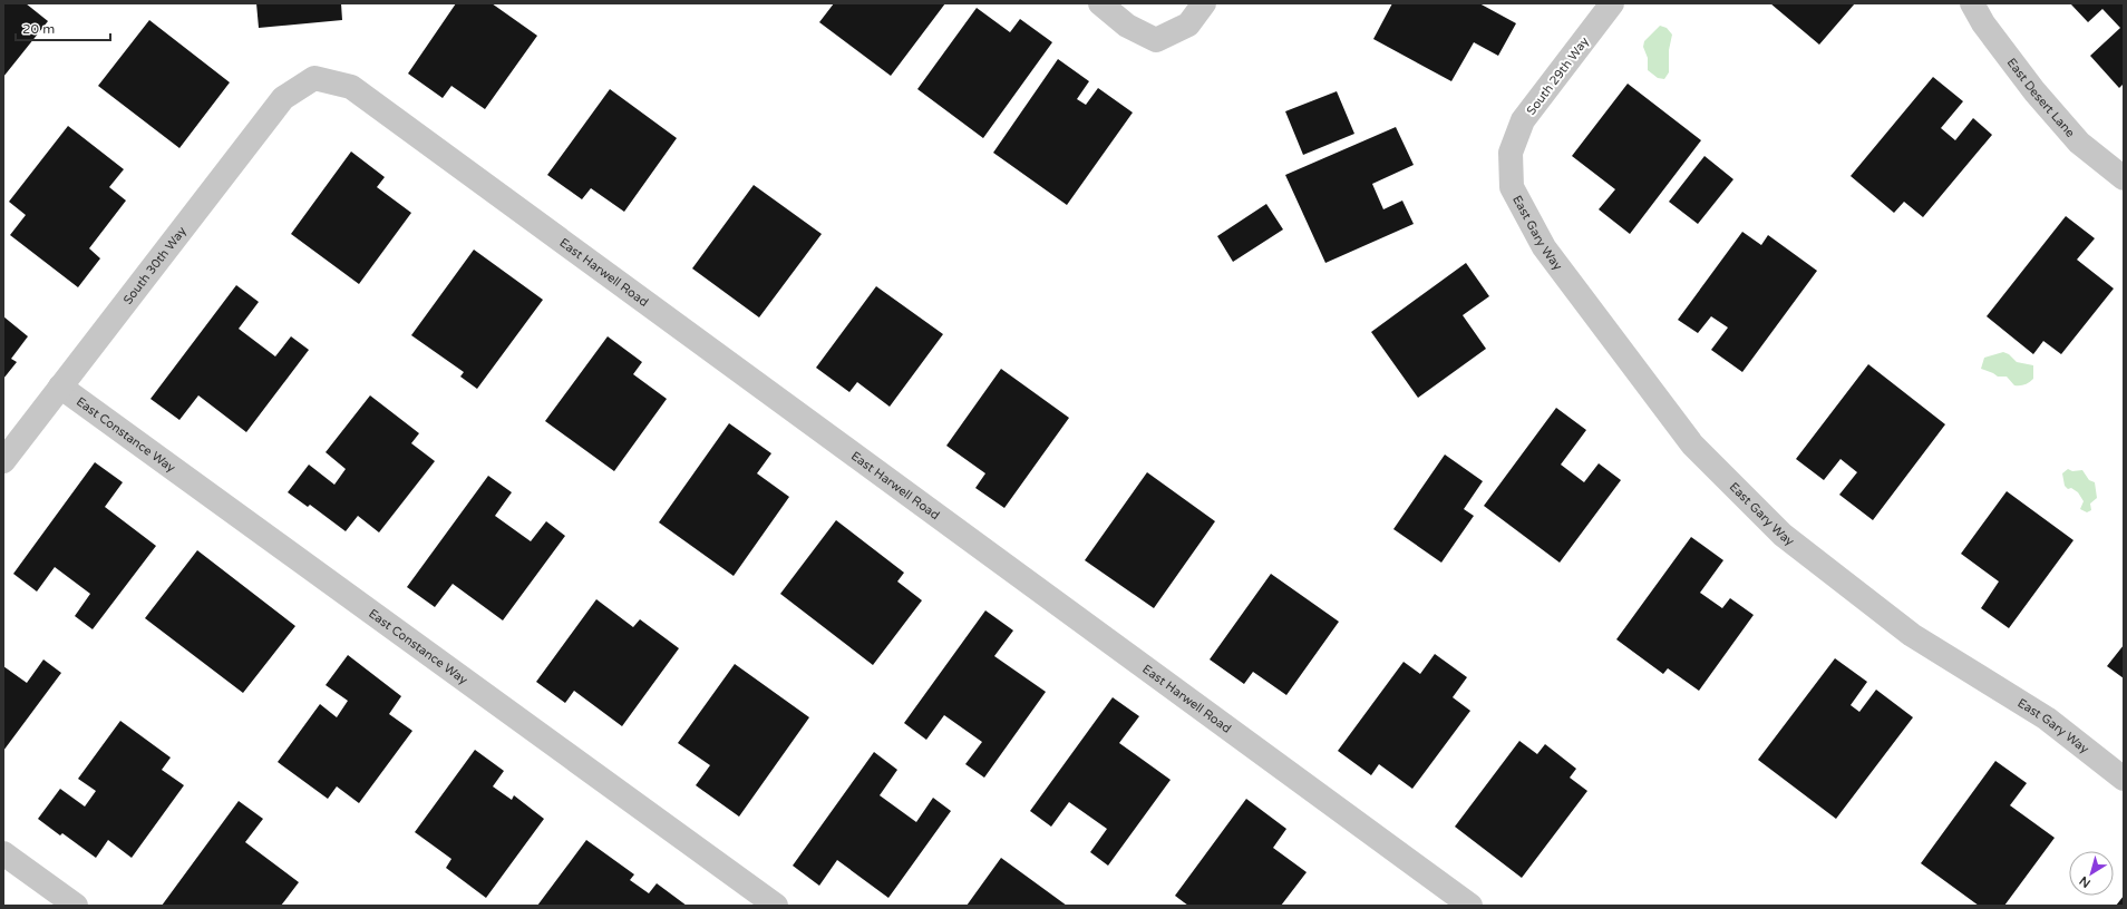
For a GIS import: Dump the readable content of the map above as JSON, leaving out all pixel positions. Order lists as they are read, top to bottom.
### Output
{
  "streets": {
    "street": [
      "South 29th Way",
      "East Desert Lane",
      "East Gary Way",
      "South 30th Way",
      "East Harwell Road",
      "East Constance Way"
    ]
  },
  "crossings": [
    ["South 29th Way", "East Gary Way"],
    ["South 30th Way", "East Harwell Road"],
    ["South 30th Way", "East Constance Way"]
  ],
  "scale_bar": "20 m",
  "north": "bottom left"
}
